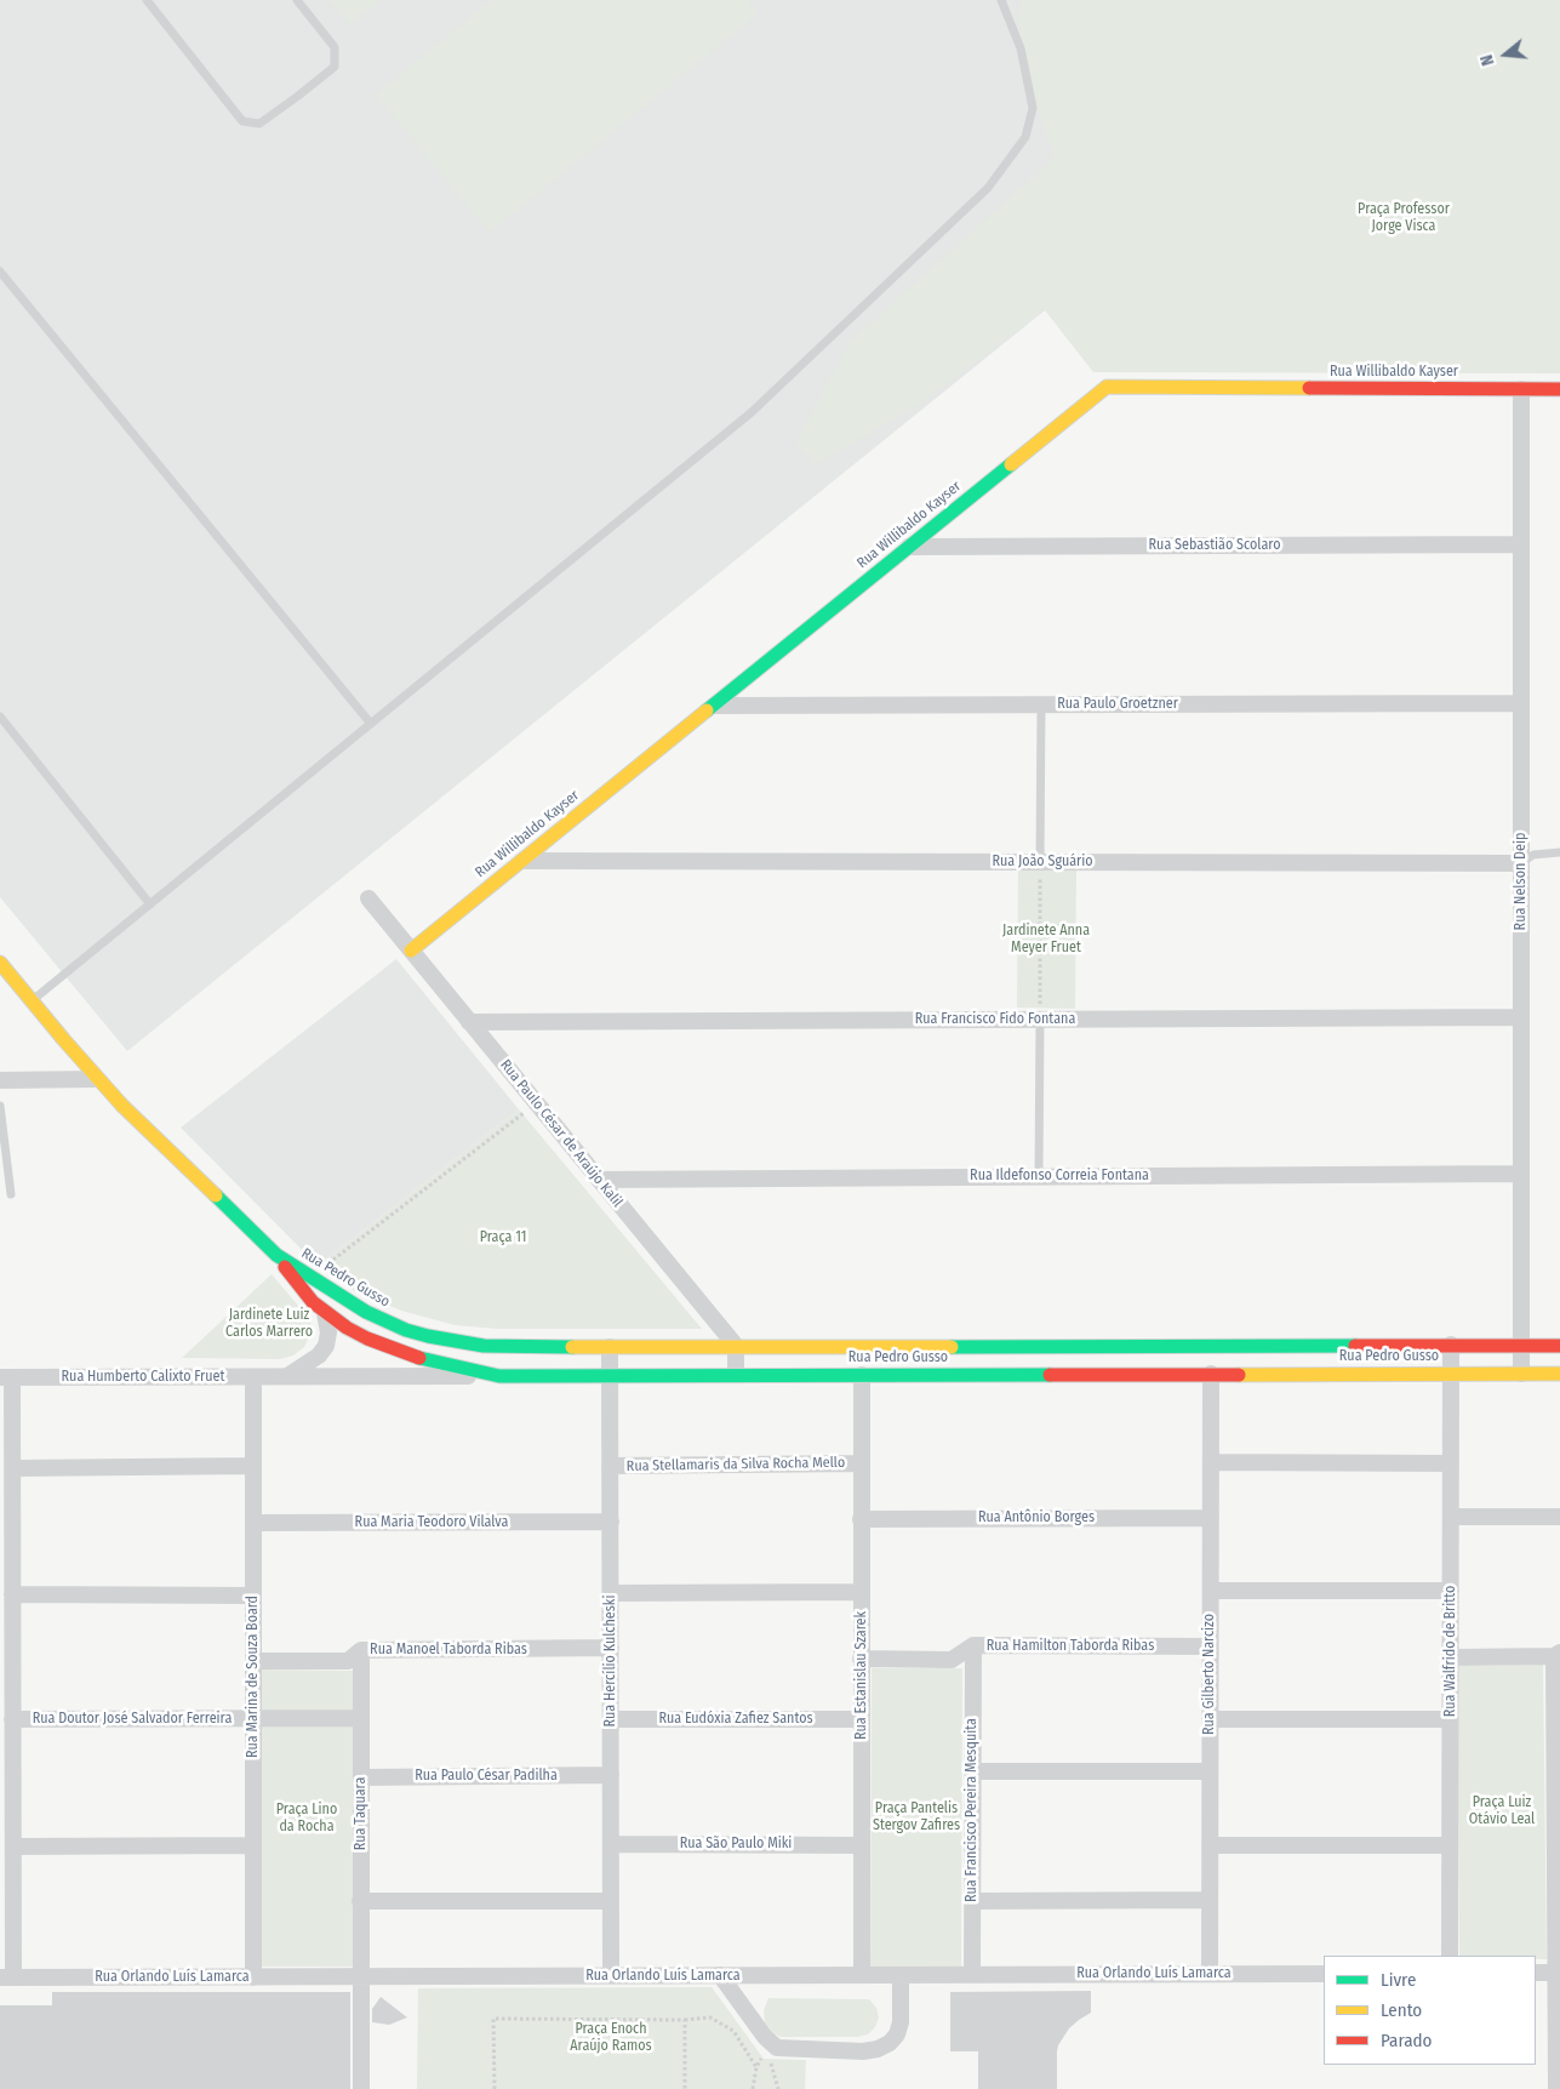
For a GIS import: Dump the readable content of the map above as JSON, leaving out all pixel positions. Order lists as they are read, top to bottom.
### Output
{
  "streets": {
    "main road": ["Rua Willibaldo Kayser", "Rua Pedro Gusso"],
    "street": [
      "Rua Sebastião Scolaro",
      "Rua Paulo Groetzner",
      "Rua João Sguário",
      "Rua Nelson Deip",
      "Rua Francisco Fido Fontana",
      "Rua Paulo César de Araújo Kalil",
      "Rua Ildefonso Correia Fontana",
      "Rua Humberto Calixto Fruet",
      "Rua Stellamaris da Silva Rocha Mello",
      "Rua Antônio Borges",
      "Rua Maria Teodoro Vilalva",
      "Rua Hamilton Taborda Ribas",
      "Rua Manoel Taborda Ribas",
      "Rua Walfrido de Britto",
      "Rua Hercílio Kulcheski",
      "Rua Gilberto Narcizo",
      "Rua Estanislau Szarek",
      "Rua Marina de Souza Board",
      "Rua Doutor José Salvador Ferreira",
      "Rua Eudóxia Zafiez Santos",
      "Rua Paulo César Padilha",
      "Rua Francisco Pereira Mesquita",
      "Rua Taquara",
      "Rua São Paulo Miki",
      "Rua Orlando Luís Lamarca"
    ]
  },
  "crossings": [
    ["Rua Willibaldo Kayser", "Rua Sebastião Scolaro"],
    ["Rua Willibaldo Kayser", "Rua Paulo Groetzner"],
    ["Rua Willibaldo Kayser", "Rua João Sguário"],
    ["Rua Willibaldo Kayser", "Rua Nelson Deip"],
    ["Rua Willibaldo Kayser", "Rua Paulo César de Araújo Kalil"],
    ["Rua Sebastião Scolaro", "Rua Nelson Deip"],
    ["Rua Paulo Groetzner", "Rua Nelson Deip"],
    ["Rua João Sguário", "Rua Nelson Deip"],
    ["Rua Nelson Deip", "Rua Francisco Fido Fontana"],
    ["Rua Nelson Deip", "Rua Ildefonso Correia Fontana"],
    ["Rua Nelson Deip", "Rua Pedro Gusso"],
    ["Rua Francisco Fido Fontana", "Rua Paulo César de Araújo Kalil"],
    ["Rua Paulo César de Araújo Kalil", "Rua Ildefonso Correia Fontana"],
    ["Rua Paulo César de Araújo Kalil", "Rua Pedro Gusso"],
    ["Rua Pedro Gusso", "Rua Humberto Calixto Fruet"],
    ["Rua Pedro Gusso", "Rua Walfrido de Britto"],
    ["Rua Pedro Gusso", "Rua Hercílio Kulcheski"],
    ["Rua Pedro Gusso", "Rua Gilberto Narcizo"],
    ["Rua Pedro Gusso", "Rua Estanislau Szarek"],
    ["Rua Humberto Calixto Fruet", "Rua Marina de Souza Board"],
    ["Rua Stellamaris da Silva Rocha Mello", "Rua Hercílio Kulcheski"],
    ["Rua Stellamaris da Silva Rocha Mello", "Rua Estanislau Szarek"],
    ["Rua Antônio Borges", "Rua Gilberto Narcizo"],
    ["Rua Antônio Borges", "Rua Estanislau Szarek"],
    ["Rua Maria Teodoro Vilalva", "Rua Hercílio Kulcheski"],
    ["Rua Maria Teodoro Vilalva", "Rua Marina de Souza Board"],
    ["Rua Hamilton Taborda Ribas", "Rua Gilberto Narcizo"],
    ["Rua Hamilton Taborda Ribas", "Rua Estanislau Szarek"],
    ["Rua Hamilton Taborda Ribas", "Rua Francisco Pereira Mesquita"],
    ["Rua Manoel Taborda Ribas", "Rua Hercílio Kulcheski"],
    ["Rua Manoel Taborda Ribas", "Rua Marina de Souza Board"],
    ["Rua Manoel Taborda Ribas", "Rua Taquara"],
    ["Rua Hercílio Kulcheski", "Rua Eudóxia Zafiez Santos"],
    ["Rua Hercílio Kulcheski", "Rua Paulo César Padilha"],
    ["Rua Hercílio Kulcheski", "Rua São Paulo Miki"],
    ["Rua Hercílio Kulcheski", "Rua Orlando Luís Lamarca"],
    ["Rua Gilberto Narcizo", "Rua Orlando Luís Lamarca"],
    ["Rua Estanislau Szarek", "Rua Eudóxia Zafiez Santos"],
    ["Rua Estanislau Szarek", "Rua São Paulo Miki"],
    ["Rua Estanislau Szarek", "Rua Orlando Luís Lamarca"],
    ["Rua Marina de Souza Board", "Rua Doutor José Salvador Ferreira"],
    ["Rua Marina de Souza Board", "Rua Orlando Luís Lamarca"],
    ["Rua Doutor José Salvador Ferreira", "Rua Taquara"],
    ["Rua Paulo César Padilha", "Rua Taquara"],
    ["Rua Francisco Pereira Mesquita", "Rua Orlando Luís Lamarca"],
    ["Rua Taquara", "Rua Orlando Luís Lamarca"]
  ],
  "parks": [
    "Praça Professor Jorge Visca",
    "Jardinete Anna Meyer Fruet",
    "Praça 11",
    "Jardinete Luiz Carlos Marrero",
    "Praça Luiz Otávio Leal",
    "Praça Pantelis Stergov Zafires",
    "Praça Lino da Rocha",
    "Praça Enoch Araújo Ramos"
  ],
  "legend": ["Livre", "Lento", "Parado"],
  "north": "left"
}
